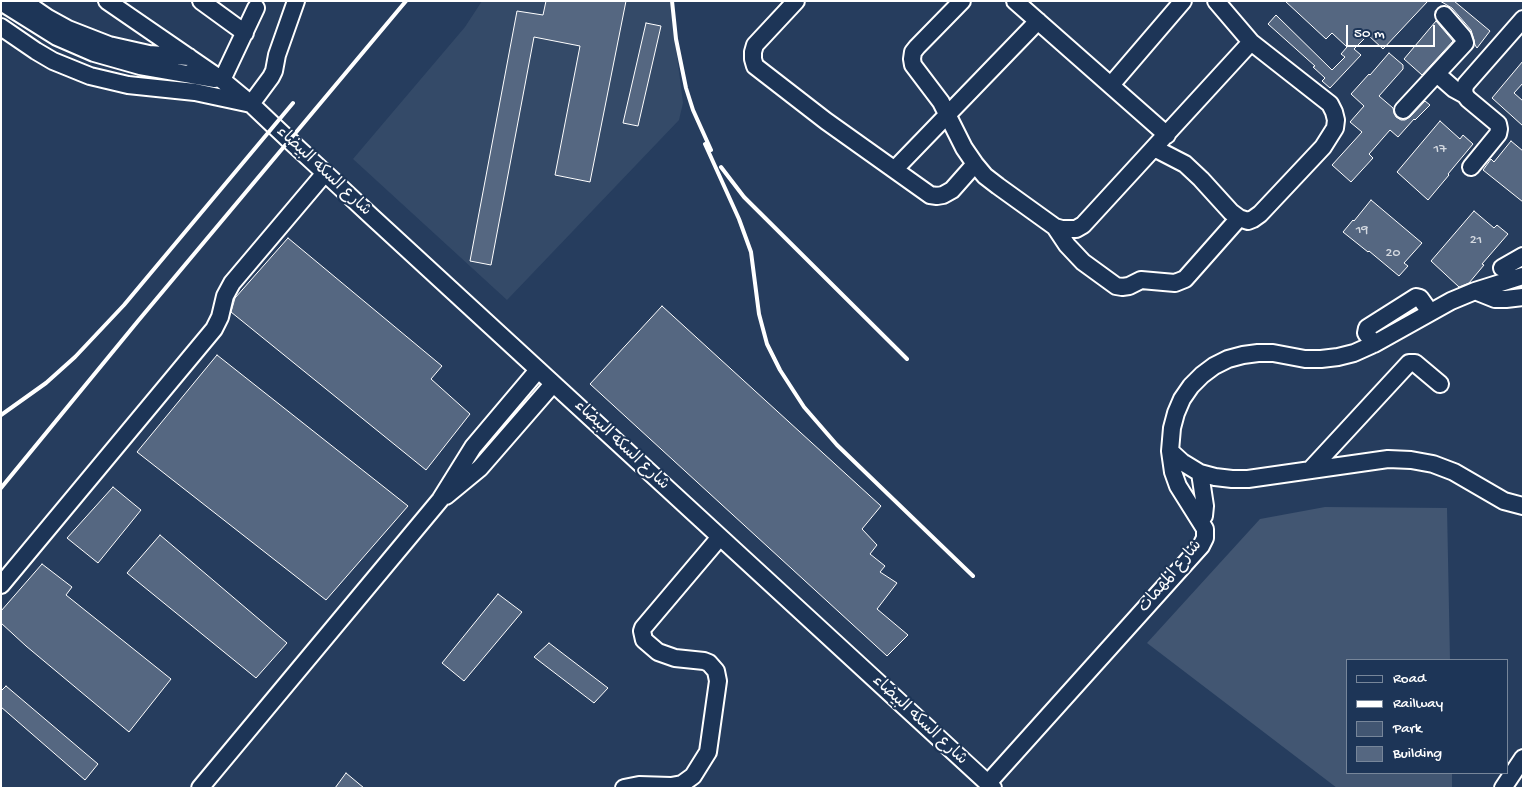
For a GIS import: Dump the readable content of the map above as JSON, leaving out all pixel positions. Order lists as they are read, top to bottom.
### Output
{
  "streets": {
    "street": ["شارع السكه البيضاء", "شارع المهمات"]
  },
  "crossings": [
    ["شارع السكه البيضاء", "شارع المهمات"]
  ],
  "house_numbers": [
    "17",
    "19",
    "21",
    "20"
  ],
  "legend": [
    "Road",
    "Railway",
    "Park",
    "Building"
  ],
  "scale_bar": "50 m"
}
